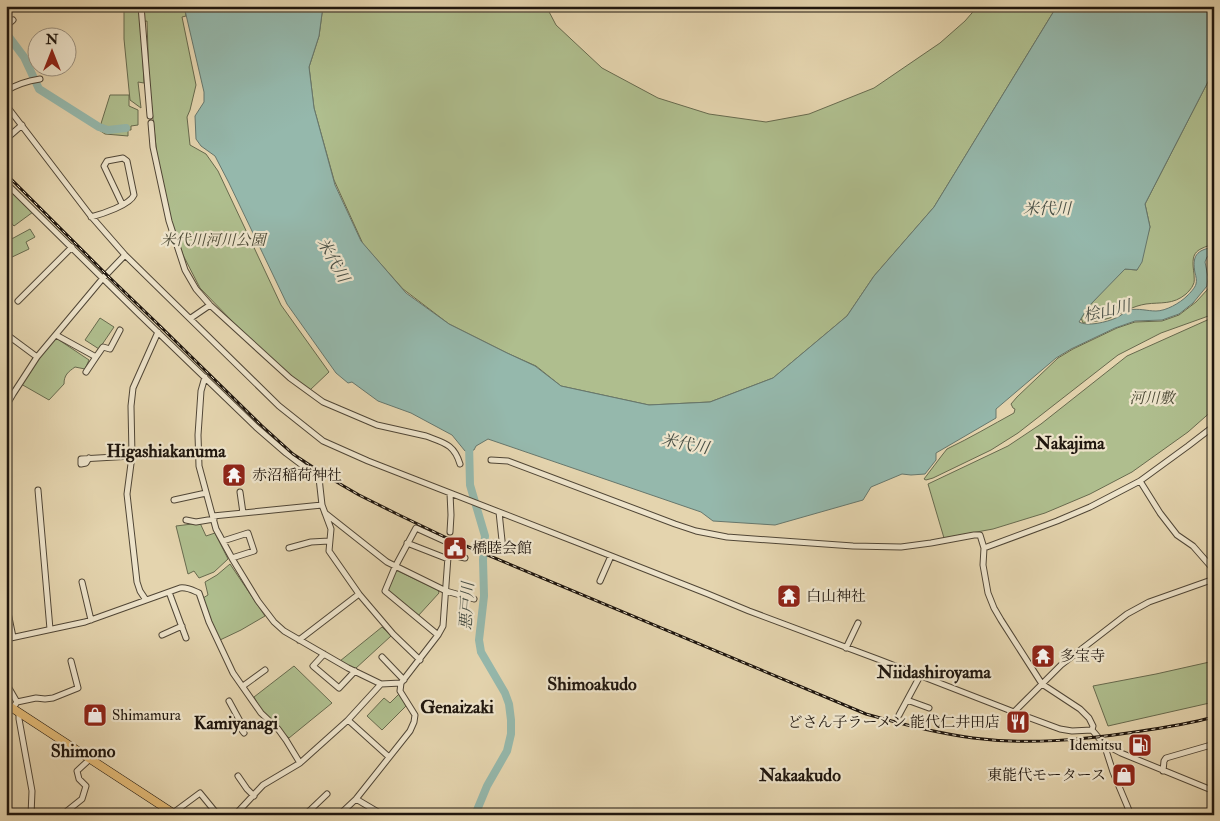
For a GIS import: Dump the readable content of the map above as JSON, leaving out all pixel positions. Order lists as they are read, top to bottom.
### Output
{
  "districts": [
    "Nakajima",
    "Higashiakanuma",
    "Niidashiroyama",
    "Shimoakudo",
    "Genaizaki",
    "Kamiyanagi",
    "Shimono",
    "Nakaakudo"
  ],
  "water": ["米代川", "桧山川", "悪戸川"],
  "parks": ["米代川河川公園", "河川敷"],
  "places": {
    "temple": ["赤沼稲荷神社", "白山神社", "多宝寺"],
    "public building": ["橋睦会館"],
    "shop": ["Shimamura", "東能代モータース"],
    "restaurant": ["どさん子ラーメン 能代仁井田店"],
    "fuel station": ["Idemitsu"]
  },
  "north": "top"
}
